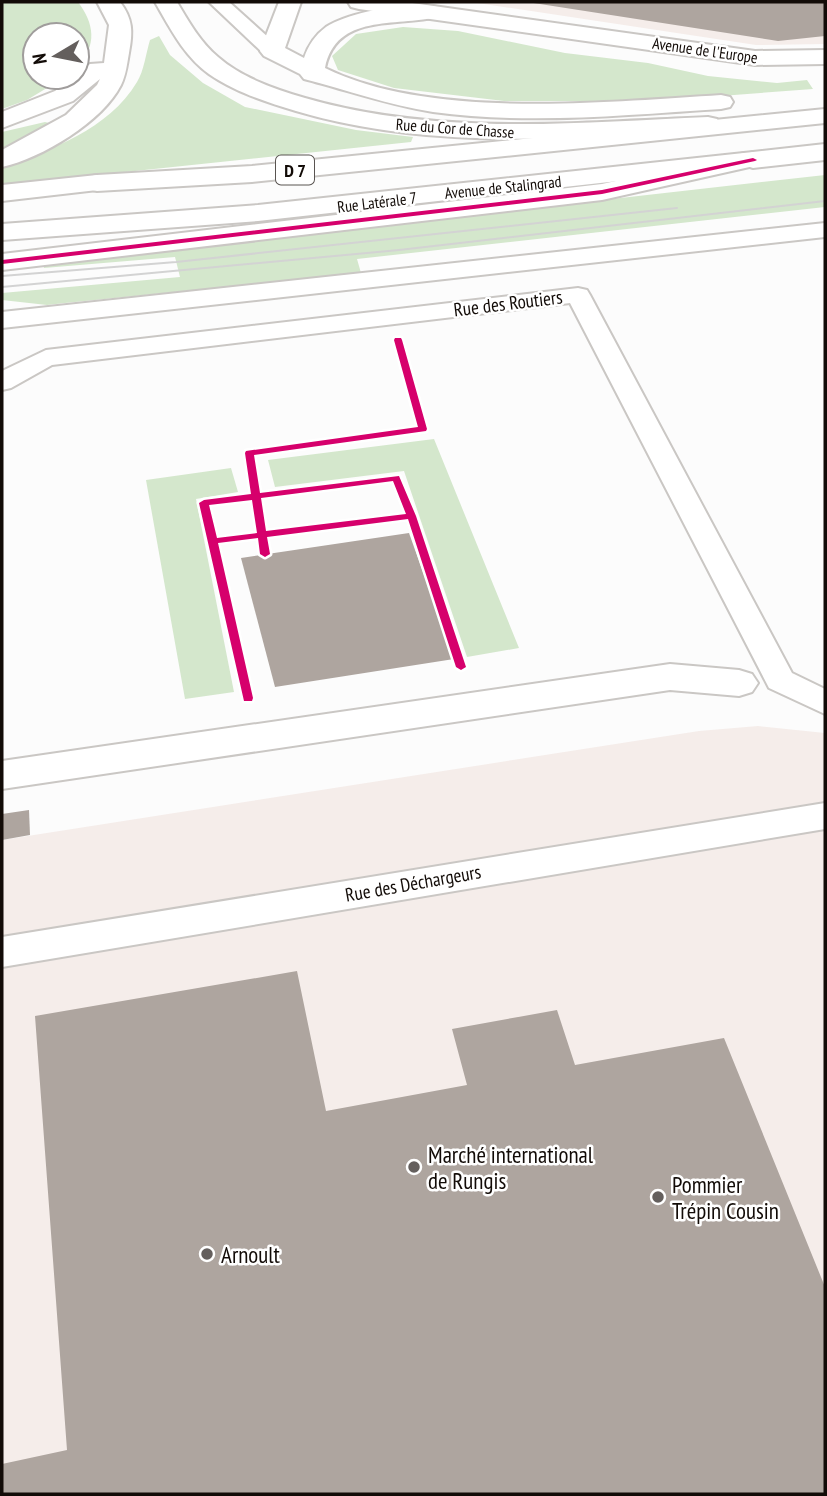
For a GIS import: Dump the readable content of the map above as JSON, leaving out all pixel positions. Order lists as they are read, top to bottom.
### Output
{
  "streets": {
    "main road": [
      "Avenue de l'Europe",
      "Rue du Cor de Chasse",
      "D 7",
      "Avenue de Stalingrad",
      "Rue Latérale 7"
    ],
    "lane": ["Rue des Routiers", "Rue des Déchargeurs"]
  },
  "crossings": [
    ["Rue du Cor de Chasse", "D 7"],
    ["D 7", "Avenue de Stalingrad"],
    ["D 7", "Rue Latérale 7"],
    ["Avenue de Stalingrad", "Rue Latérale 7"]
  ],
  "places": ["Marché international de Rungis", "Pommier Trépin Cousin", "Arnoult"],
  "north": "left"
}
